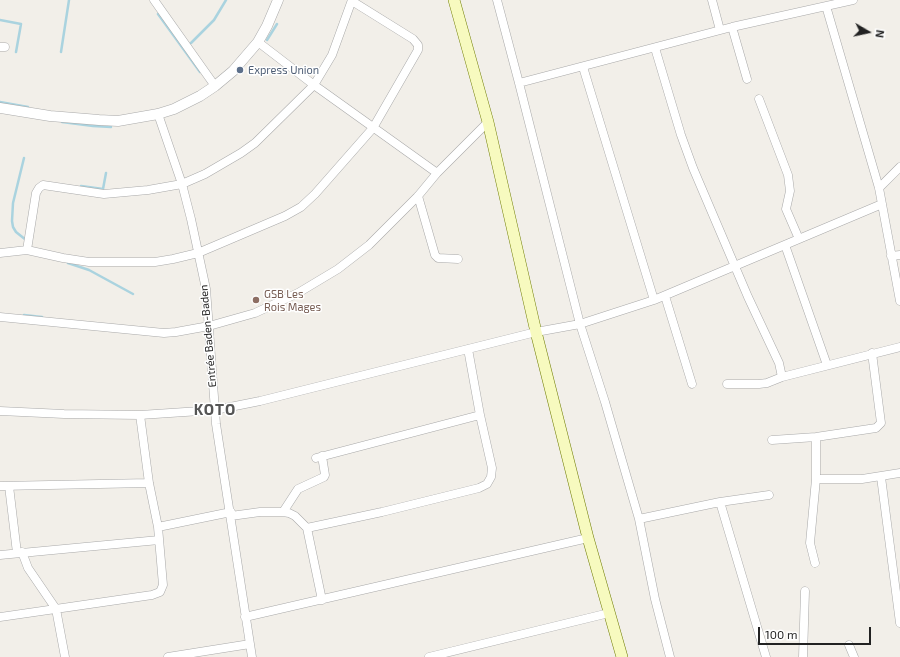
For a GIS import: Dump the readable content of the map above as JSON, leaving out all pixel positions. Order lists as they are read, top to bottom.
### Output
{
  "streets": {
    "street": ["Entrée Baden-Baden"]
  },
  "districts": ["KOTO"],
  "places": ["Express Union", "GSB Les Rois Mages"],
  "scale_bar": "100 m",
  "north": "right"
}
